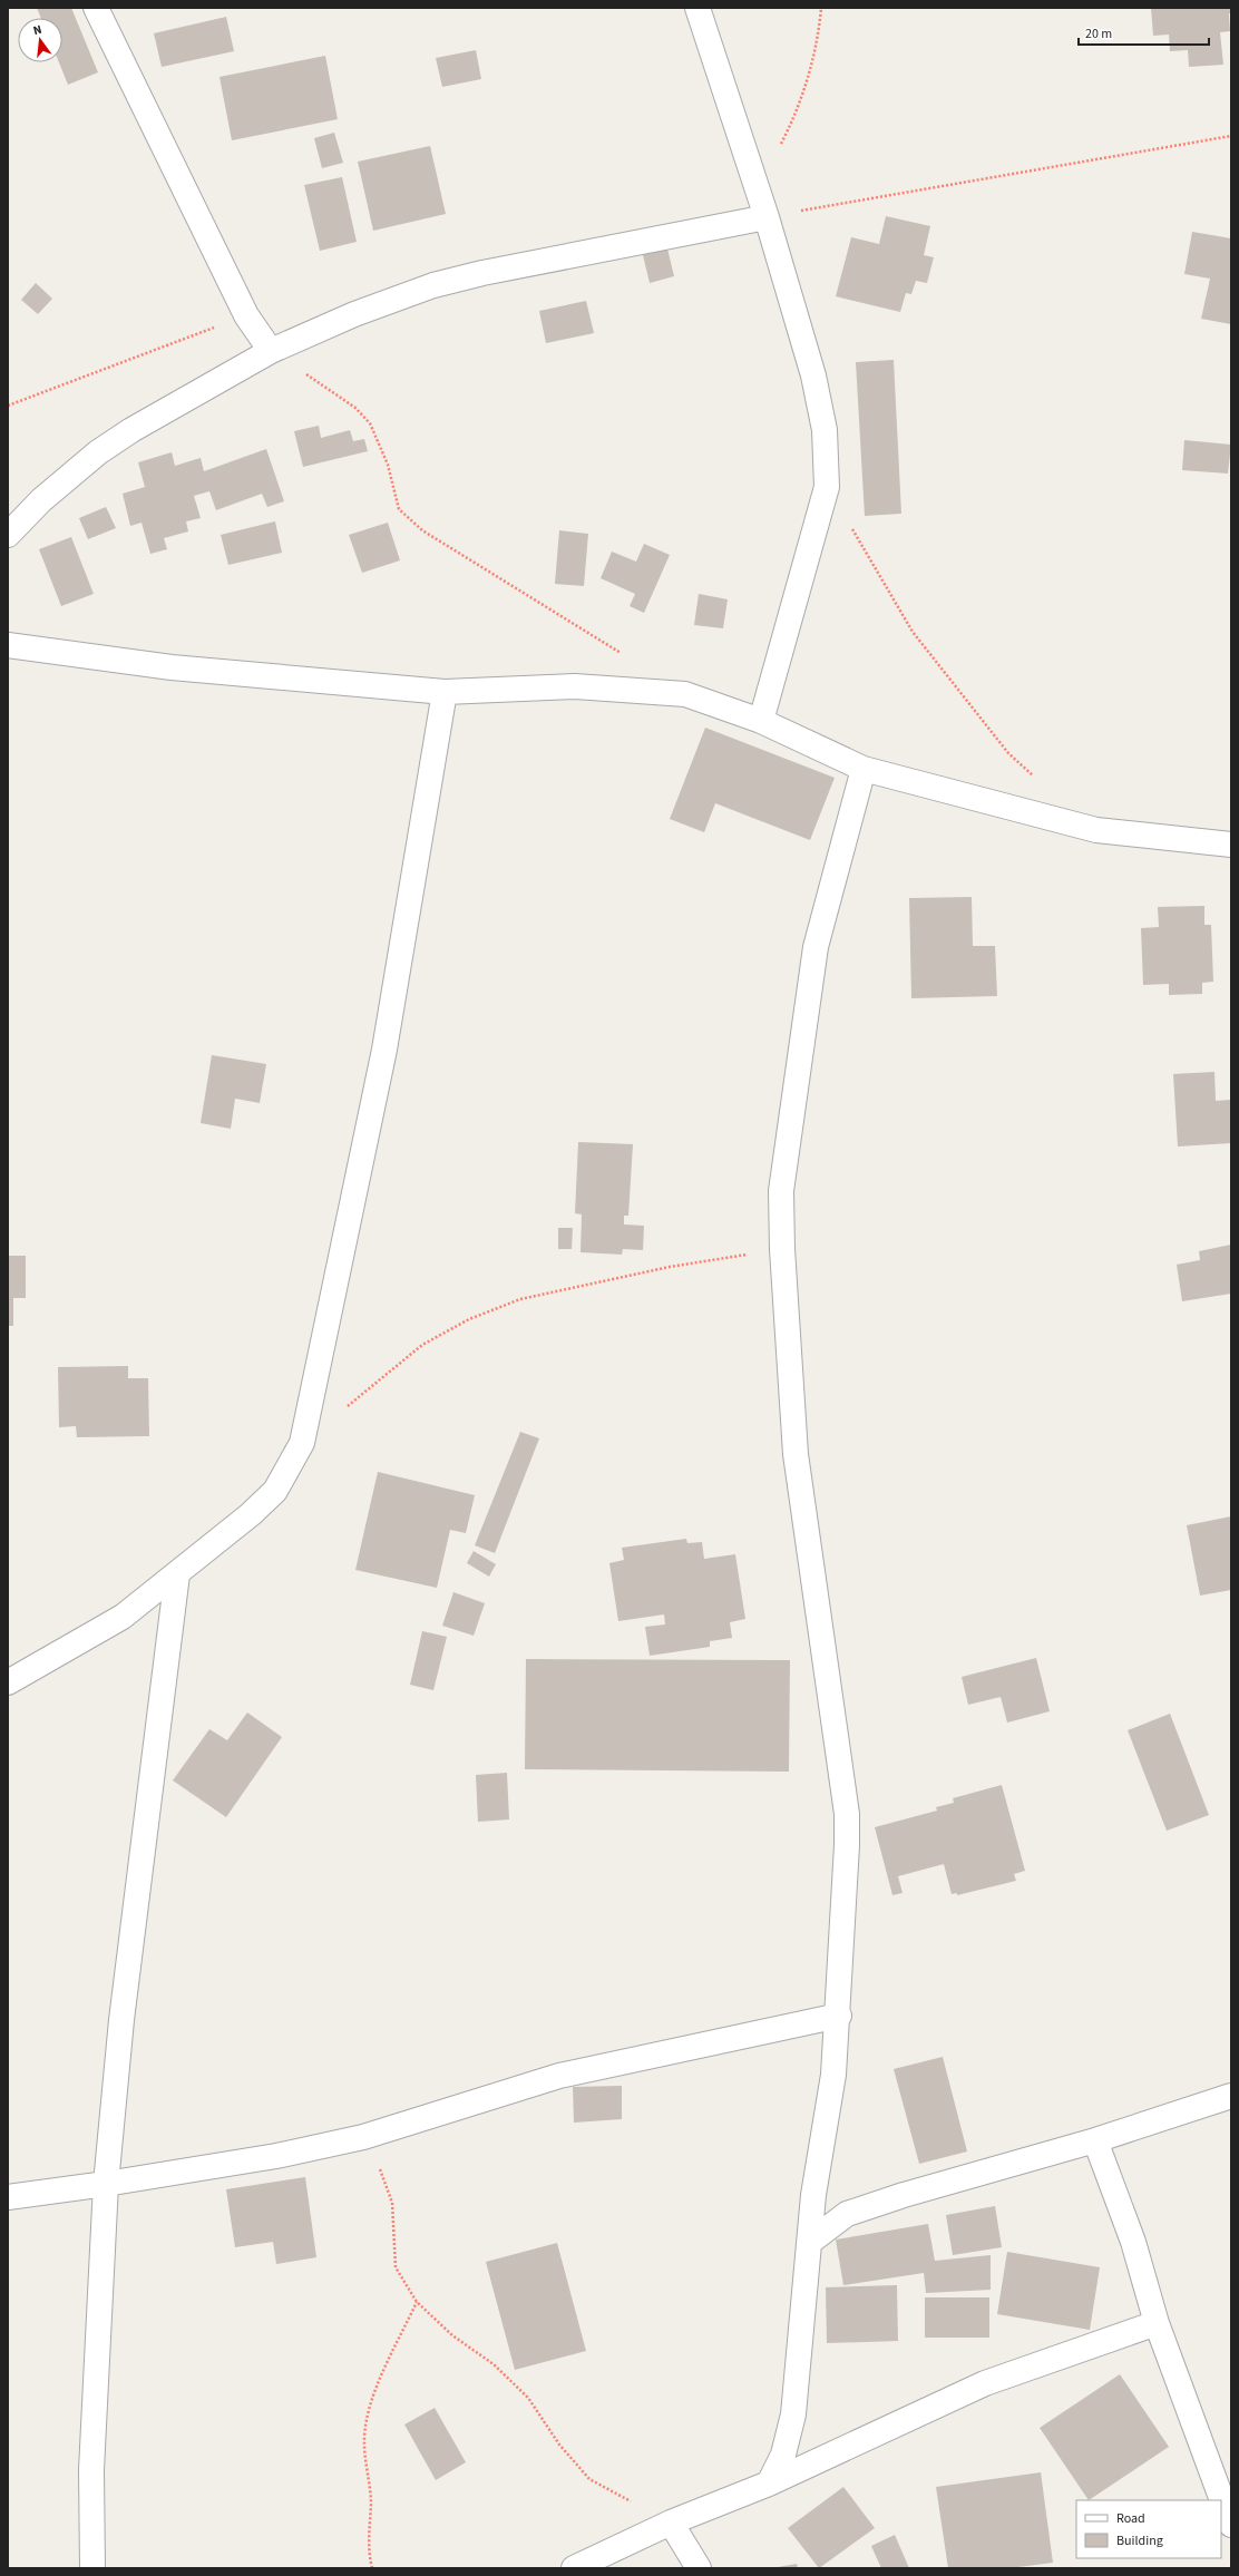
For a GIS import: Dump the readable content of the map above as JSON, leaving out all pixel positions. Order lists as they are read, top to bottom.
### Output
{
  "legend": ["Road", "Building"],
  "scale_bar": "20 m",
  "north": "top"
}
